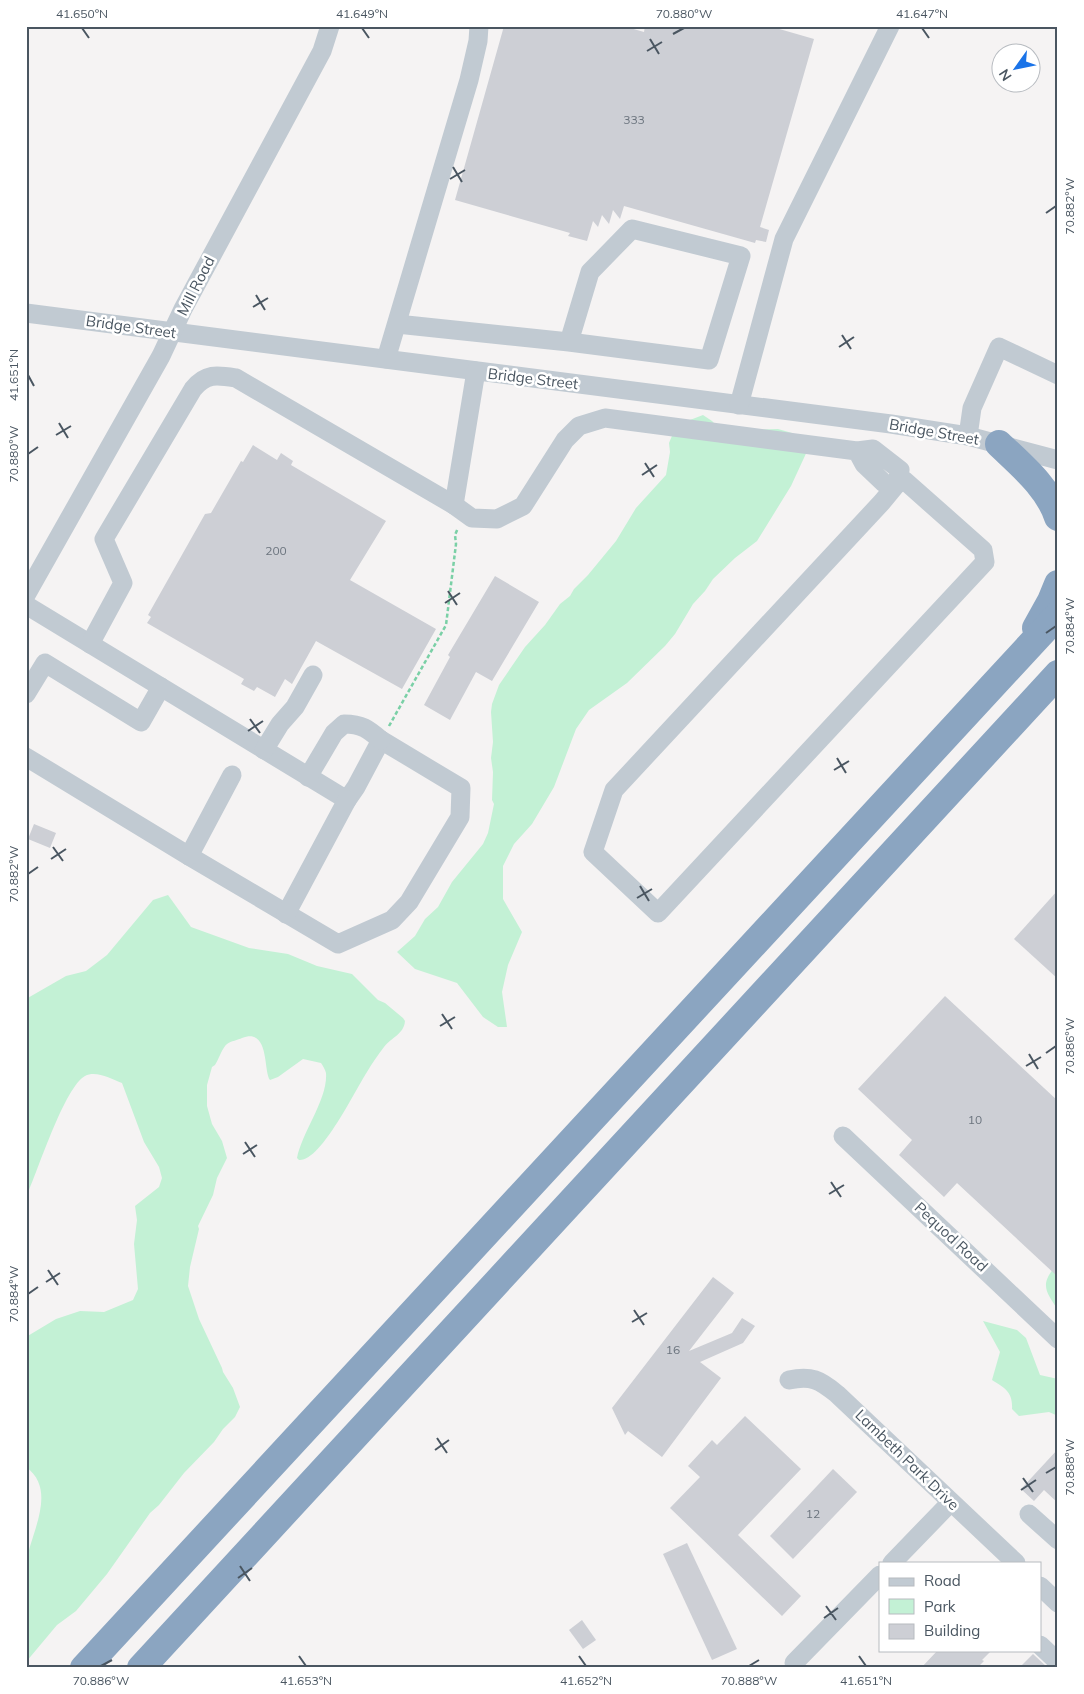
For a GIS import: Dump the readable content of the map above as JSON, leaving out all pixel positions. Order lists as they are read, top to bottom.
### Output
{
  "streets": {
    "street": [
      "Mill Road",
      "Bridge Street",
      "Pequod Road",
      "Lambeth Park Drive"
    ]
  },
  "crossings": [
    ["Mill Road", "Bridge Street"]
  ],
  "house_numbers": [
    "333",
    "200",
    "10",
    "16",
    "12"
  ],
  "legend": ["Road", "Park", "Building"],
  "north": "bottom left",
  "coordinates": [
    "41.650°N",
    "41.649°N",
    "70.880°W",
    "41.647°N",
    "70.882°W",
    "41.651°N",
    "70.884°W",
    "70.886°W",
    "70.888°W",
    "41.653°N",
    "41.652°N"
  ]
}
